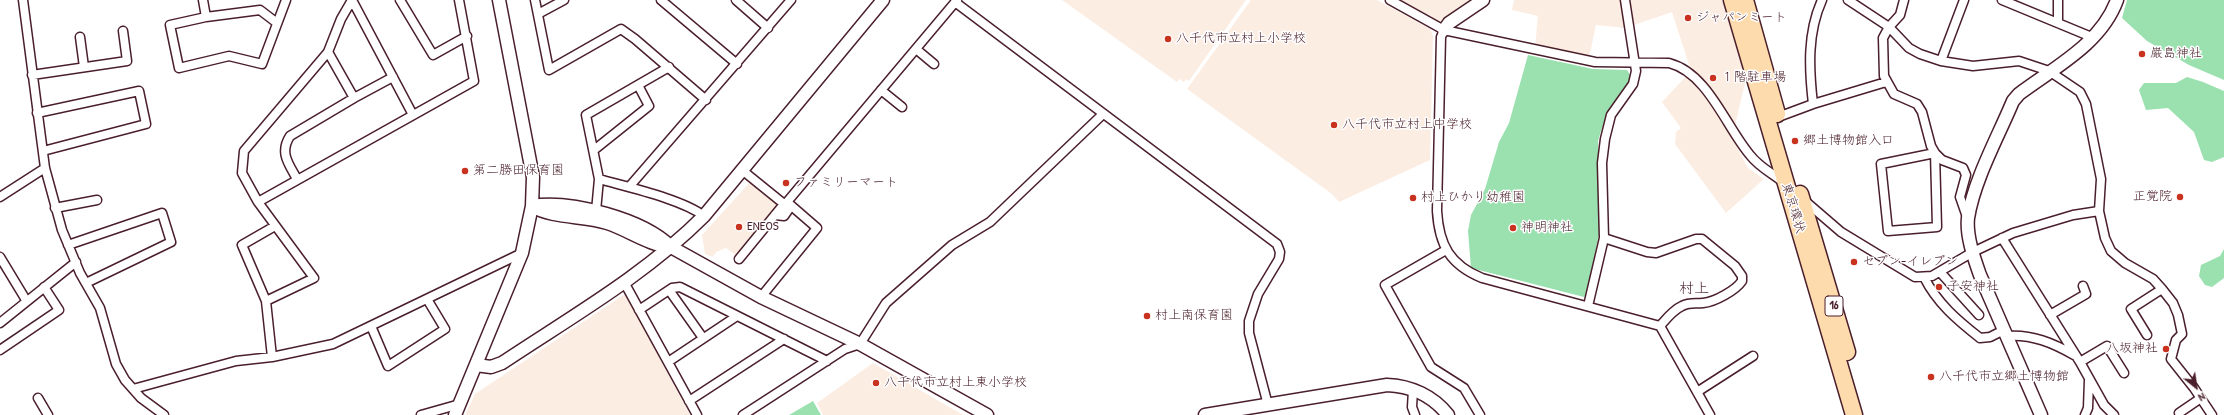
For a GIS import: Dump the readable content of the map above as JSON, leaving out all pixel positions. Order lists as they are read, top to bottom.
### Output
{
  "streets": {
    "highway": ["東京環状", "16"]
  },
  "districts": ["村上"],
  "places": [
    "ジャパンミート",
    "八千代市立村上小学校",
    "巌島神社",
    "１階駐車場",
    "八千代市立村上中学校",
    "郷土博物館入口",
    "第二勝田保育園",
    "ファミリーマート",
    "正覚院",
    "村上ひかり幼稚園",
    "ENEOS",
    "神明神社",
    "セブン-イレブン",
    "子安神社",
    "村上南保育園",
    "八坂神社",
    "八千代市立郷土博物館",
    "八千代市立村上東小学校"
  ],
  "north": "bottom right"
}
